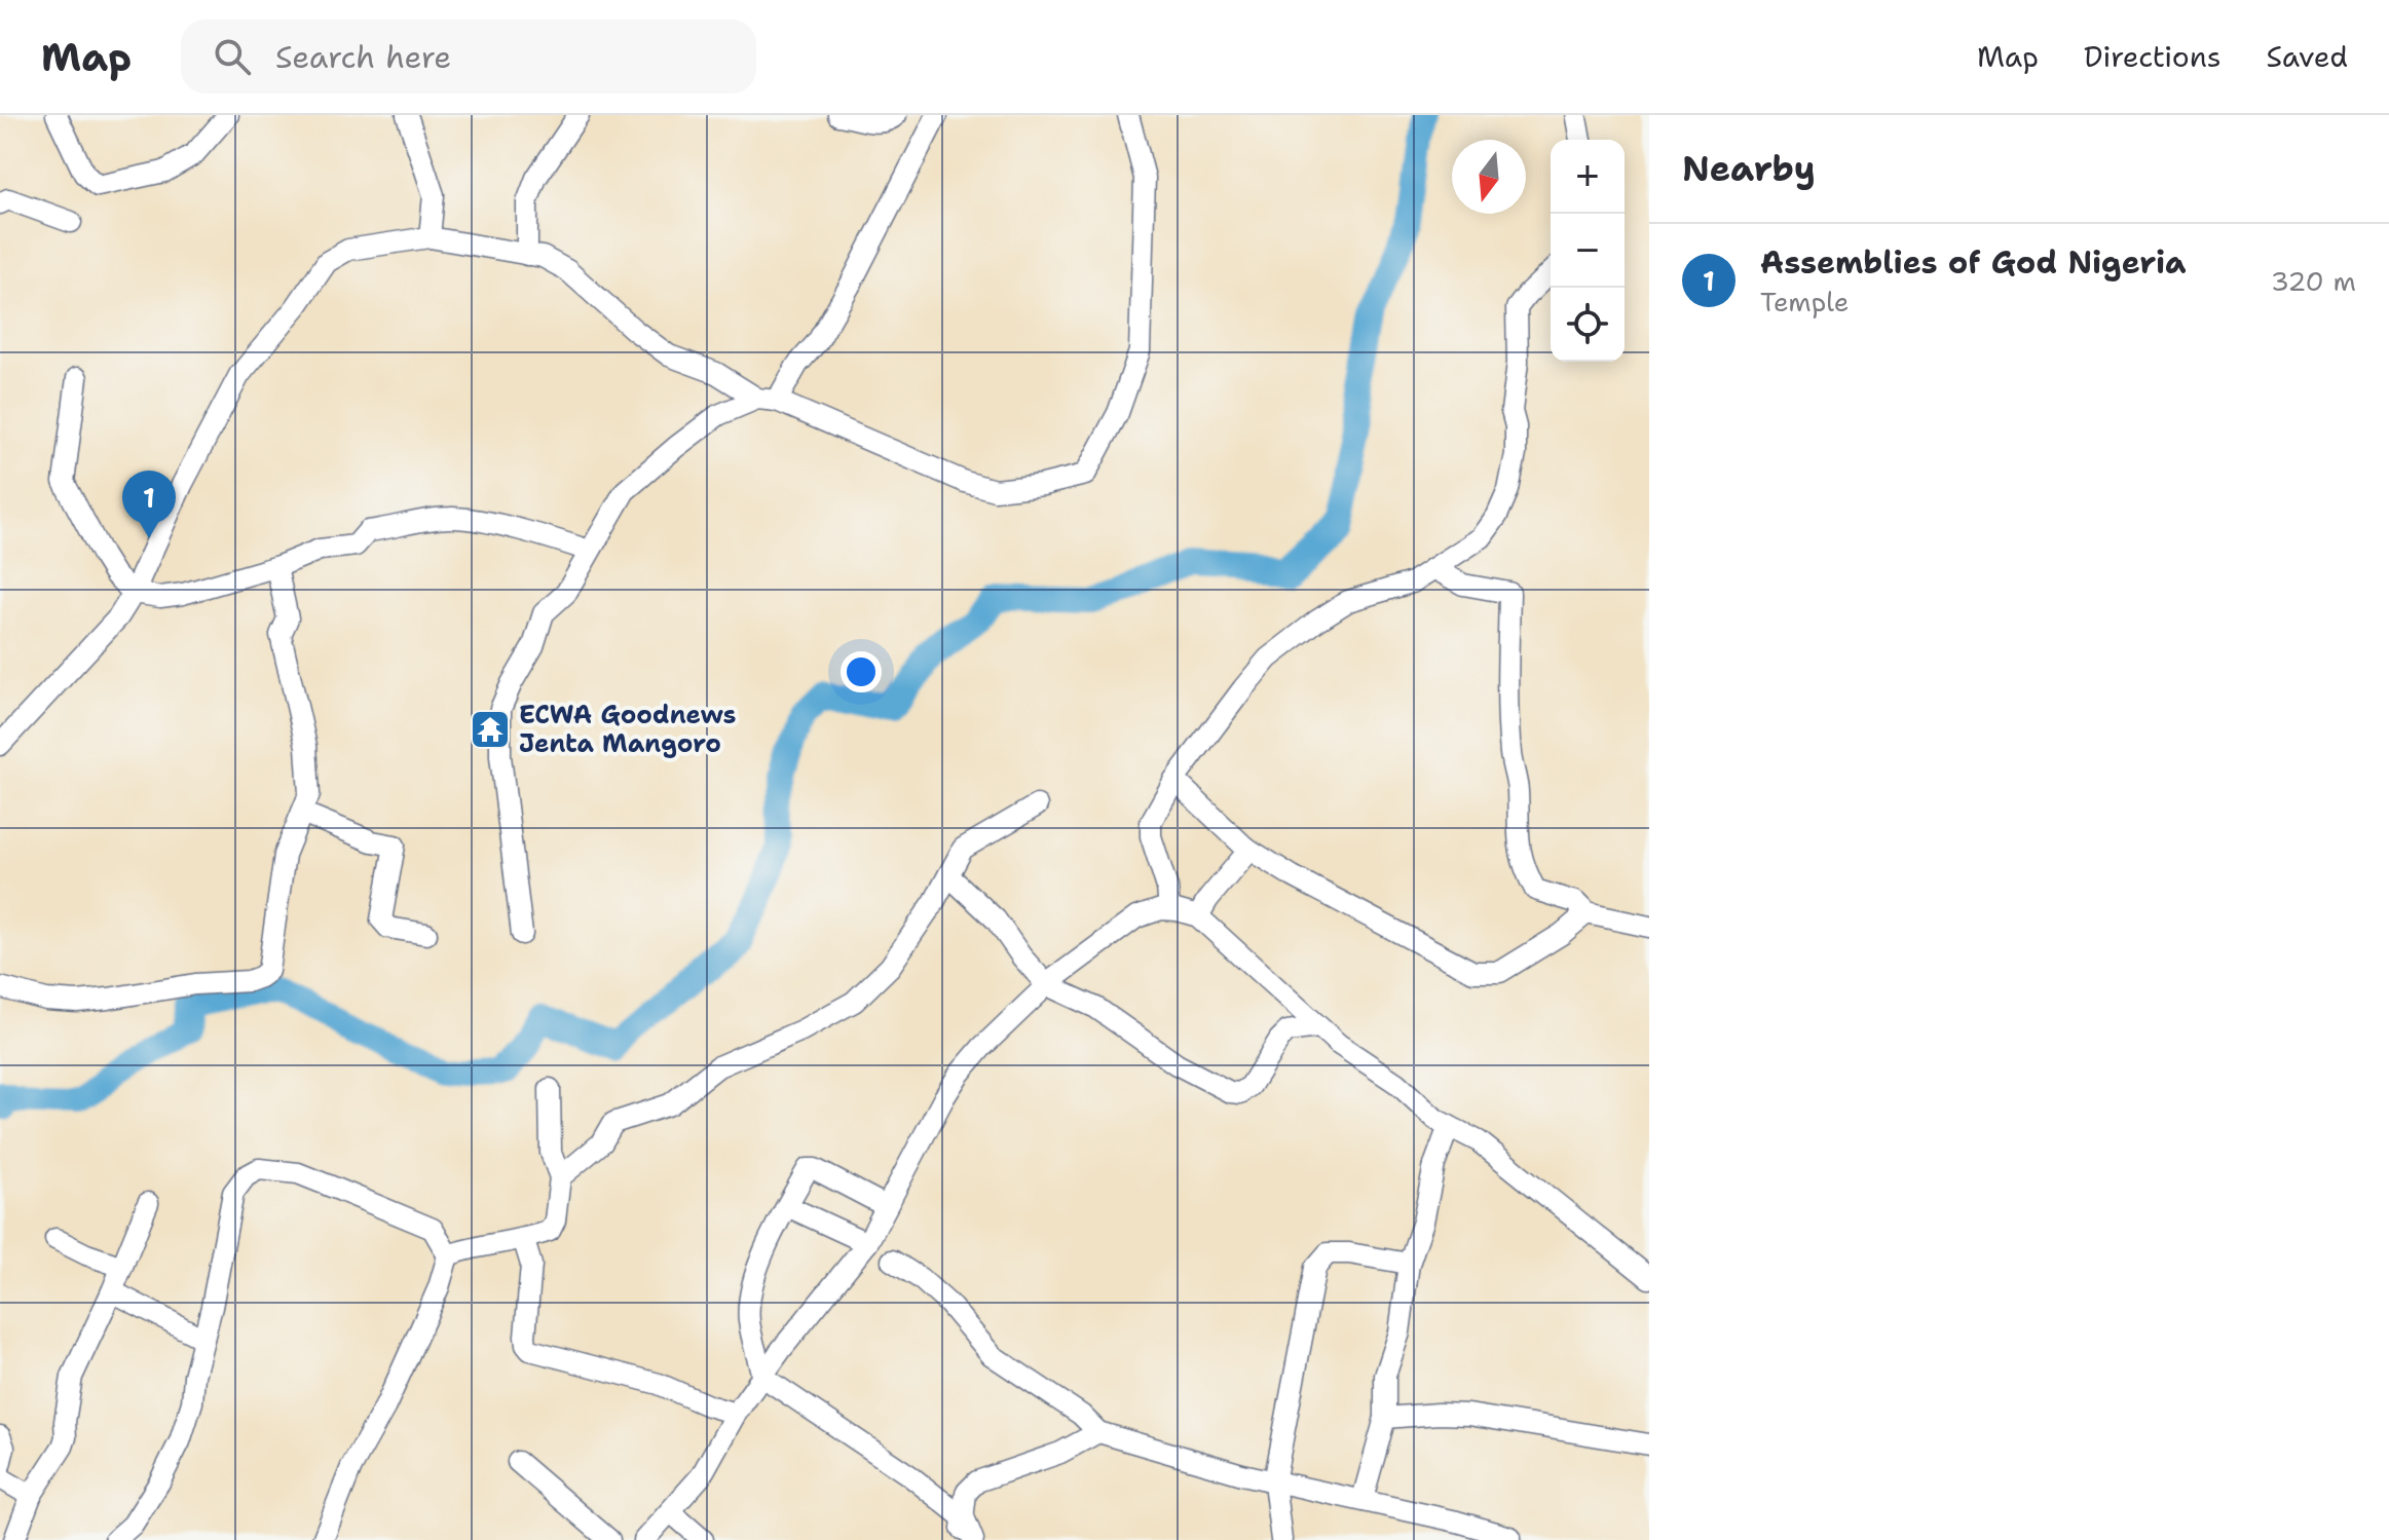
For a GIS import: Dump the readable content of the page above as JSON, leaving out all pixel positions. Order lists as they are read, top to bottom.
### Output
{
  "places": {
    "temple": ["ECWA Goodnews Jenta Mangoro"]
  },
  "north": "bottom",
  "page": {
    "header": "Map",
    "search": "Search here",
    "nav": ["Map", "Directions", "Saved"],
    "heading": "Nearby",
    "map_buttons": ["+", "−"],
    "list": [
      {
        "mark": "1",
        "name": "Assemblies of God Nigeria",
        "note": "Temple",
        "value": "320 m"
      }
    ],
    "pins": "1"
  }
}
